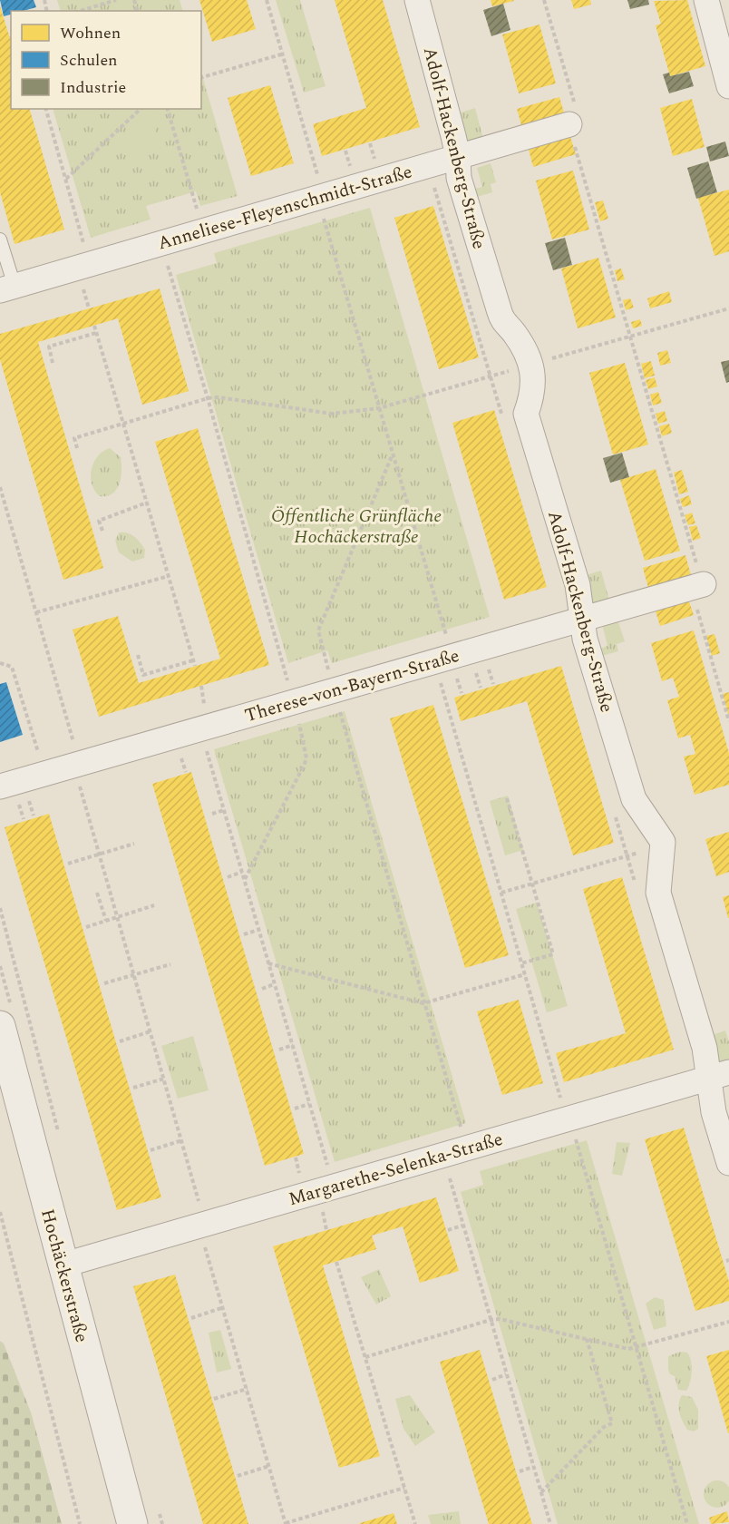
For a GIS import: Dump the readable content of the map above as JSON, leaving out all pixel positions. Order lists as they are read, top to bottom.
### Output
{
  "streets": {
    "street": [
      "Adolf-Hackenberg-Straße",
      "Anneliese-Fleyenschmidt-Straße",
      "Therese-von-Bayern-Straße",
      "Margarethe-Selenka-Straße",
      "Hochäckerstraße"
    ]
  },
  "crossings": [
    ["Adolf-Hackenberg-Straße", "Anneliese-Fleyenschmidt-Straße"],
    ["Adolf-Hackenberg-Straße", "Therese-von-Bayern-Straße"],
    ["Adolf-Hackenberg-Straße", "Margarethe-Selenka-Straße"],
    ["Margarethe-Selenka-Straße", "Hochäckerstraße"]
  ],
  "parks": ["Öffentliche Grünfläche Hochäckerstraße"],
  "legend": ["Wohnen", "Schulen", "Industrie"]
}
